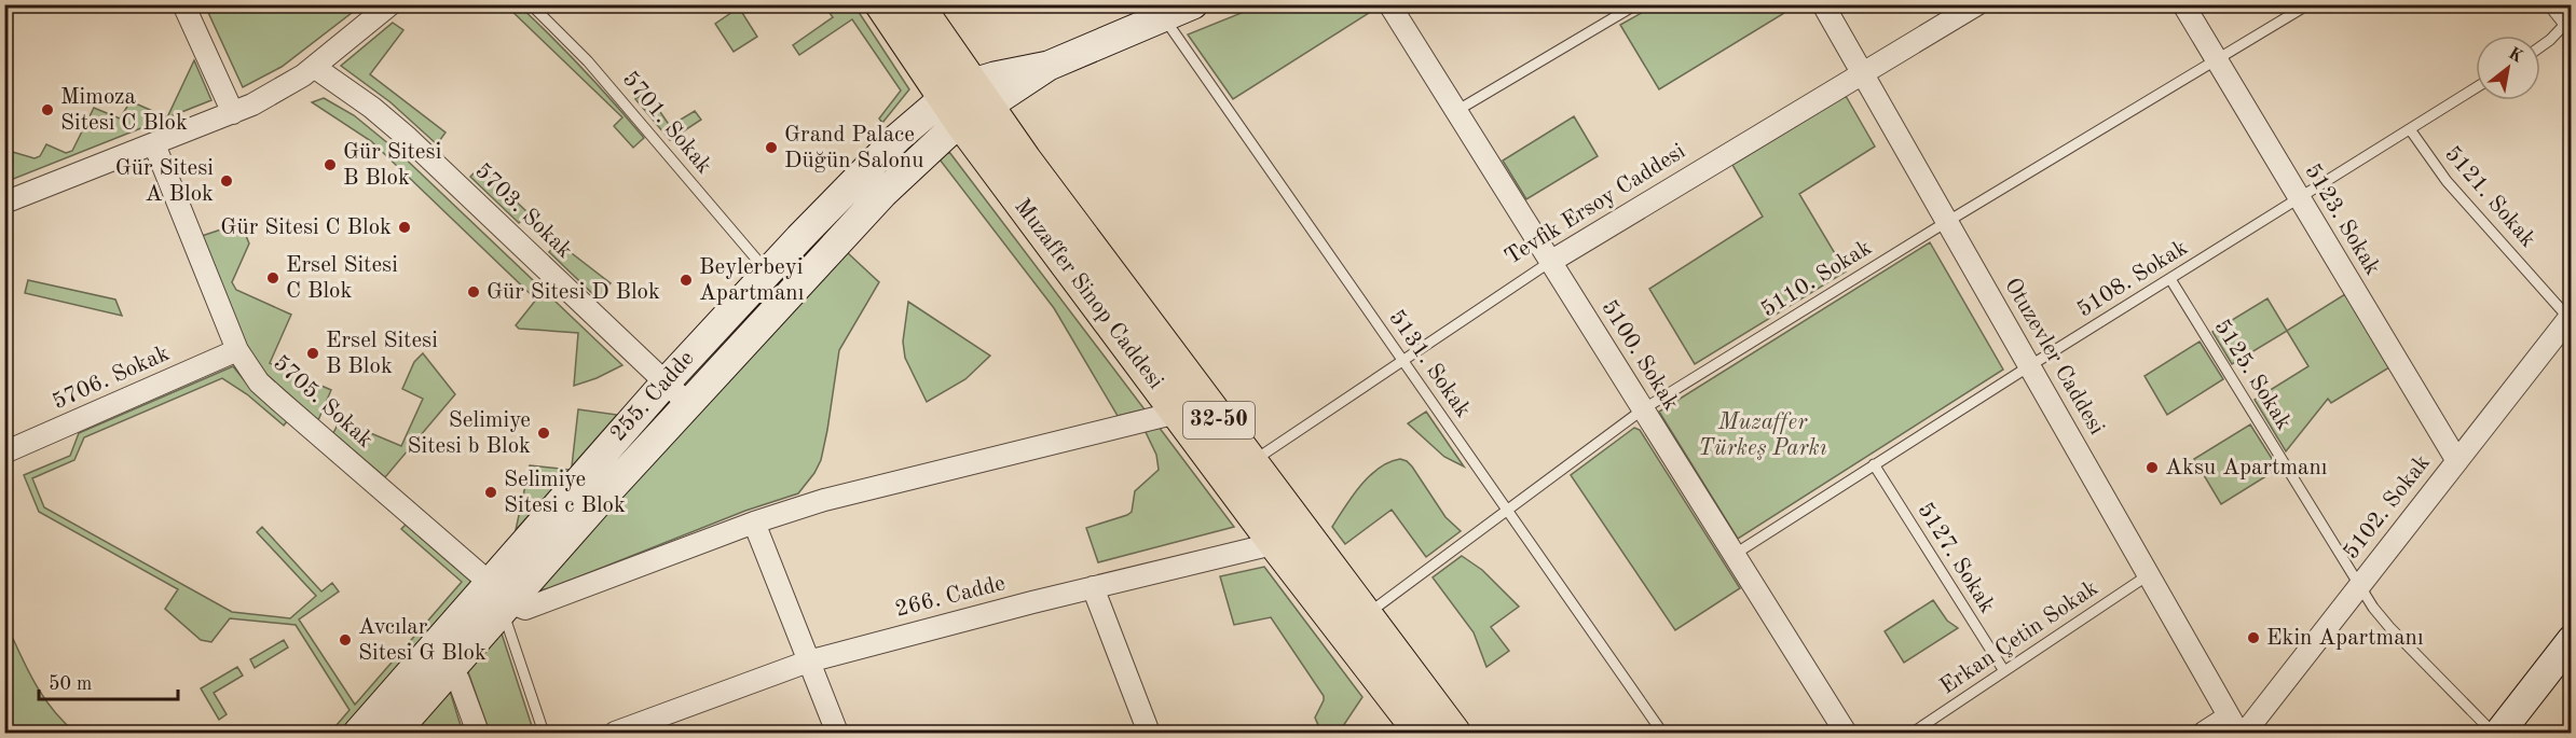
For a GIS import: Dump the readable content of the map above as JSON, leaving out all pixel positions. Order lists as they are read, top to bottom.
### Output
{
  "streets": {
    "main road": ["Muzaffer Sinop Caddesi", "255. Cadde", "32-50"],
    "street": [
      "Tevfik Ersoy Caddesi",
      "5703. Sokak",
      "5123. Sokak",
      "5100. Sokak",
      "Otuzevler Caddesi",
      "5706. Sokak",
      "5705. Sokak",
      "5102. Sokak",
      "266. Cadde"
    ],
    "lane": [
      "5701. Sokak",
      "5121. Sokak",
      "5110. Sokak",
      "5108. Sokak",
      "5131. Sokak",
      "5125. Sokak",
      "5127. Sokak",
      "Erkan Çetin Sokak"
    ]
  },
  "crossings": [
    ["5701. Sokak", "255. Cadde"],
    ["5121. Sokak", "5108. Sokak"],
    ["5121. Sokak", "5102. Sokak"],
    ["Tevfik Ersoy Caddesi", "Muzaffer Sinop Caddesi"],
    ["Tevfik Ersoy Caddesi", "5100. Sokak"],
    ["Tevfik Ersoy Caddesi", "Otuzevler Caddesi"],
    ["Tevfik Ersoy Caddesi", "5131. Sokak"],
    ["5703. Sokak", "255. Cadde"],
    ["5123. Sokak", "5110. Sokak"],
    ["5123. Sokak", "5108. Sokak"],
    ["5123. Sokak", "5102. Sokak"],
    ["5110. Sokak", "Muzaffer Sinop Caddesi"],
    ["5110. Sokak", "5100. Sokak"],
    ["5110. Sokak", "Otuzevler Caddesi"],
    ["5110. Sokak", "5131. Sokak"],
    ["5108. Sokak", "5100. Sokak"],
    ["5108. Sokak", "Otuzevler Caddesi"],
    ["5108. Sokak", "5125. Sokak"],
    ["5108. Sokak", "5127. Sokak"],
    ["Muzaffer Sinop Caddesi", "255. Cadde"],
    ["Muzaffer Sinop Caddesi", "266. Cadde"],
    ["Otuzevler Caddesi", "Erkan Çetin Sokak"],
    ["5125. Sokak", "5102. Sokak"],
    ["5706. Sokak", "5705. Sokak"],
    ["255. Cadde", "5705. Sokak"],
    ["5127. Sokak", "Erkan Çetin Sokak"]
  ],
  "parks": ["Muzaffer Türkeş Parkı"],
  "places": [
    "Mimoza Sitesi C Blok",
    "Grand Palace Düğün Salonu",
    "Gür Sitesi B Blok",
    "Gür Sitesi A Blok",
    "Gür Sitesi C Blok",
    "Ersel Sitesi C Blok",
    "Beylerbeyi Apartmanı",
    "Gür Sitesi D Blok",
    "Ersel Sitesi B Blok",
    "Selimiye Sitesi b Blok",
    "Aksu Apartmanı",
    "Selimiye Sitesi c Blok",
    "Ekin Apartmanı",
    "Avcılar Sitesi G Blok"
  ],
  "scale_bar": "50 m",
  "north": "top right"
}
